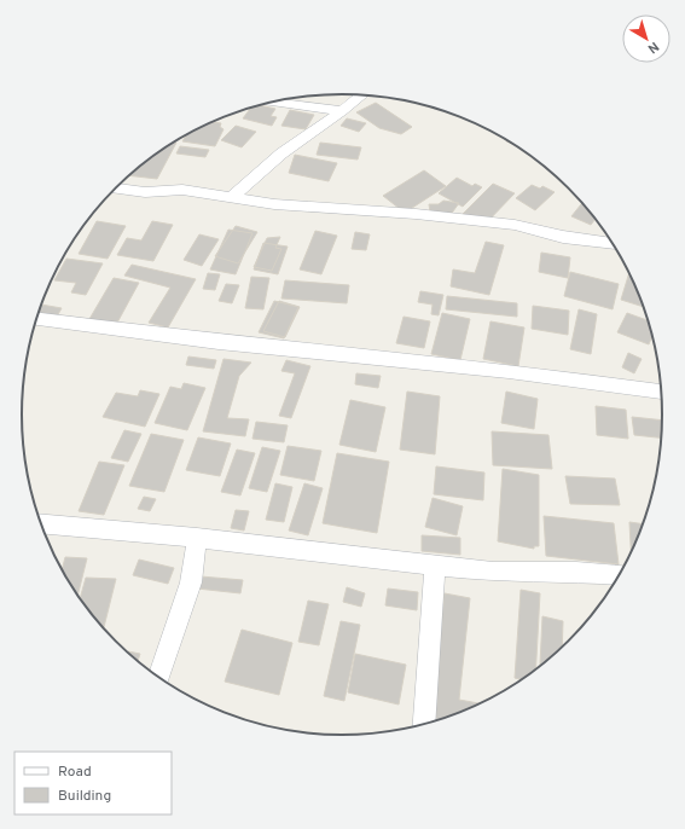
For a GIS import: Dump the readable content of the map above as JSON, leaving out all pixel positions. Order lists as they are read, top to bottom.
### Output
{
  "legend": ["Road", "Building"],
  "north": "bottom right"
}
